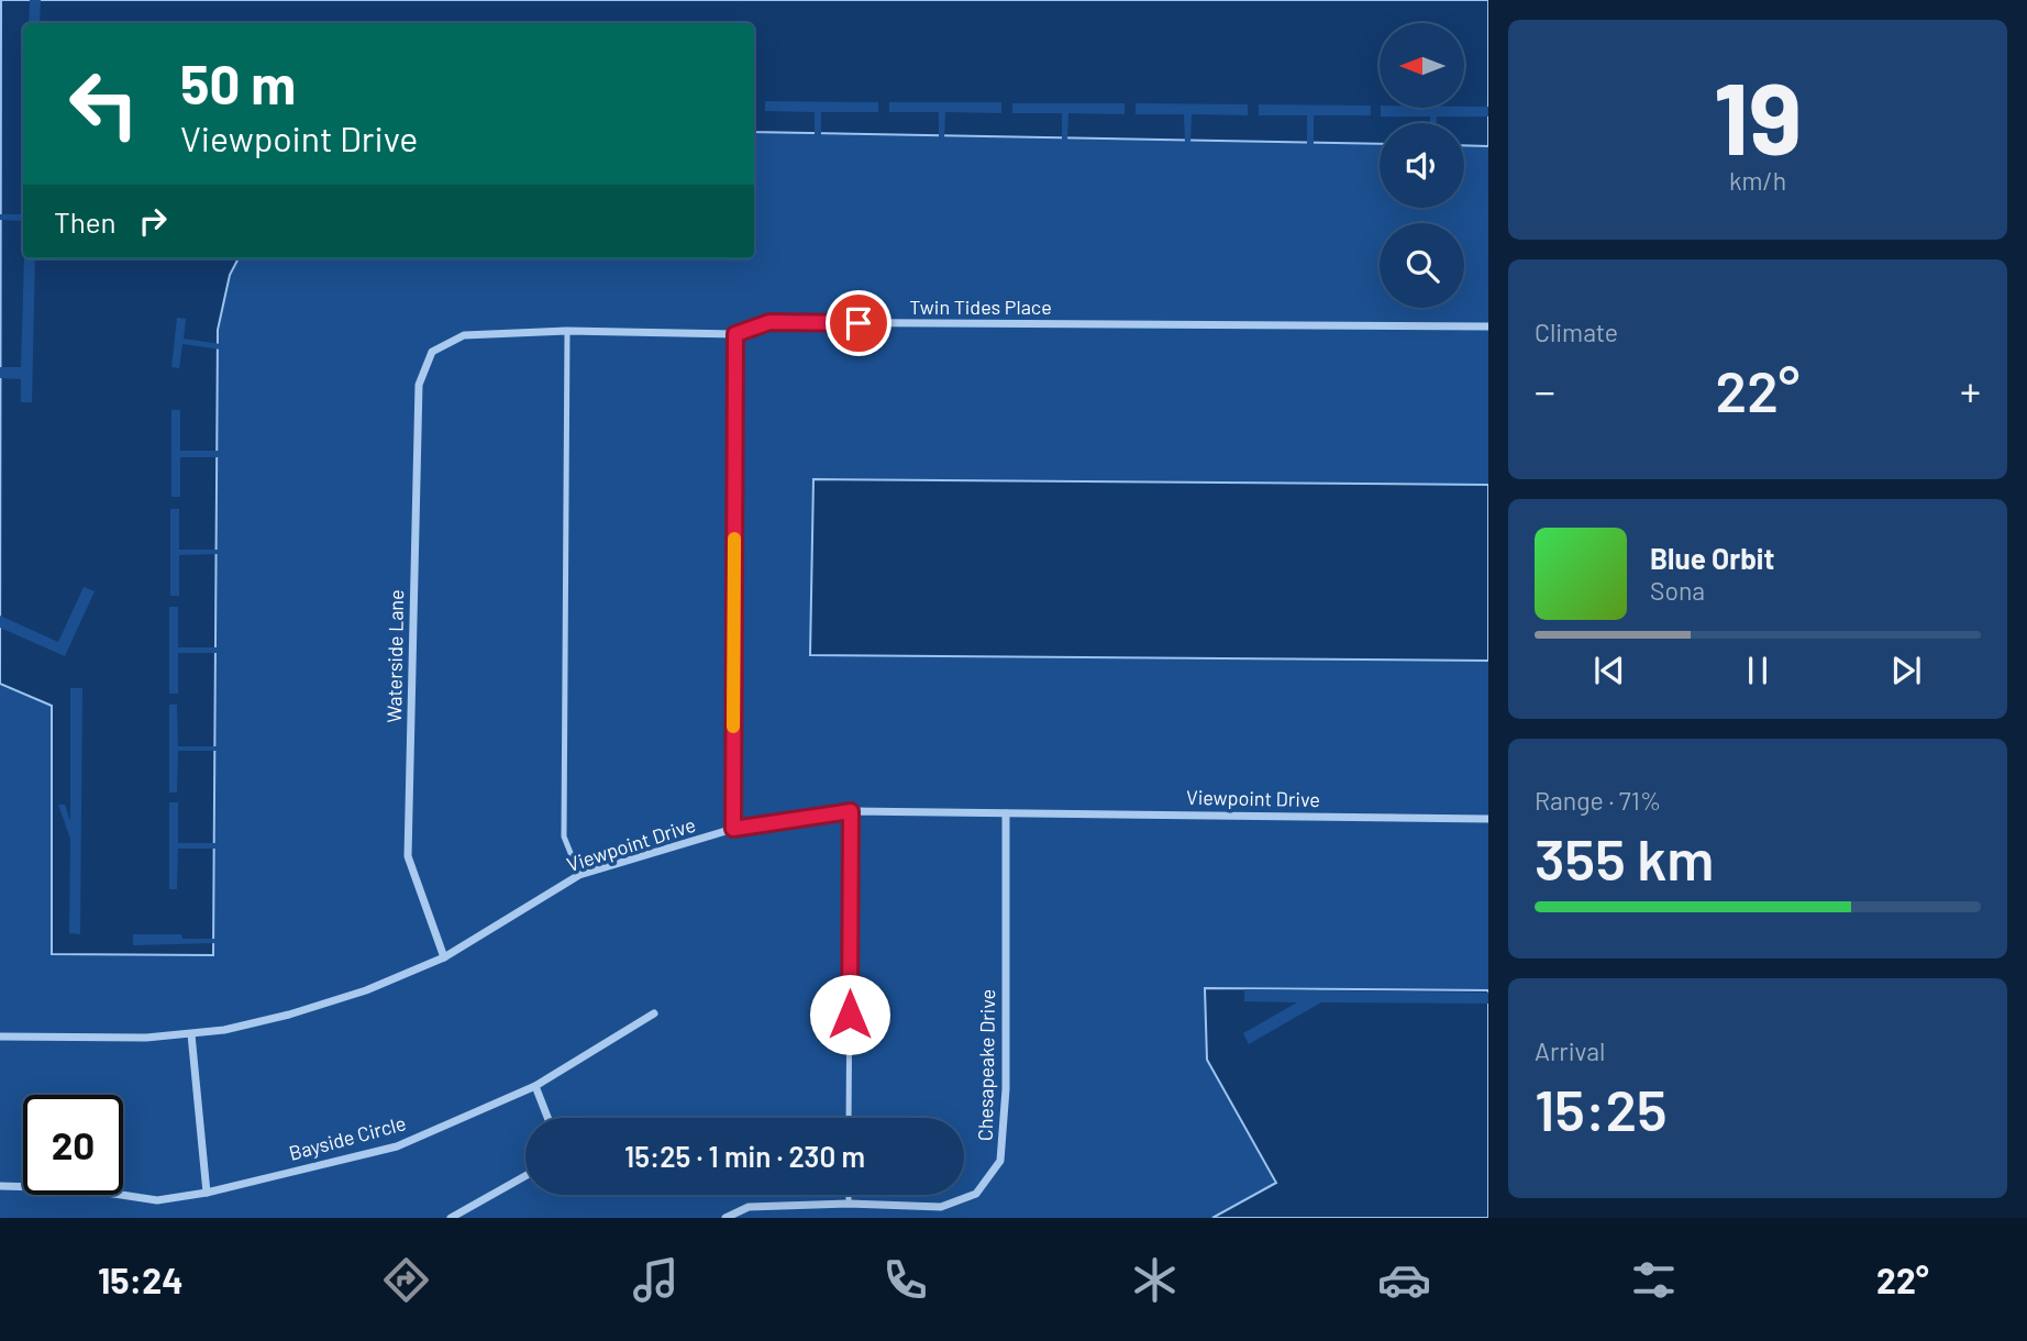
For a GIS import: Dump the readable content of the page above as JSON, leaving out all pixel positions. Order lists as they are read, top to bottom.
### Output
{
  "streets": {
    "street": [
      "Twin Tides Place",
      "Waterside Lane",
      "Viewpoint Drive",
      "Chesapeake Drive",
      "Bayside Circle"
    ]
  },
  "crossings": [
    ["Twin Tides Place", "Waterside Lane"],
    ["Waterside Lane", "Viewpoint Drive"],
    ["Viewpoint Drive", "Chesapeake Drive"]
  ],
  "north": "left",
  "page": {
    "tile": [
      ["19", "km/h"],
      "Climate",
      ["Range · 71%", "355 km"],
      ["Arrival", "15:25"]
    ],
    "turn": ["50 m", "Viewpoint Drive"],
    "then": "Then",
    "heat": ["−", "22°", "+"],
    "song": ["Blue Orbit", "Sona"],
    "limit": "20",
    "trip": "15:25 · 1 min · 230 m",
    "tabs": ["15:24", "22°"]
  }
}
